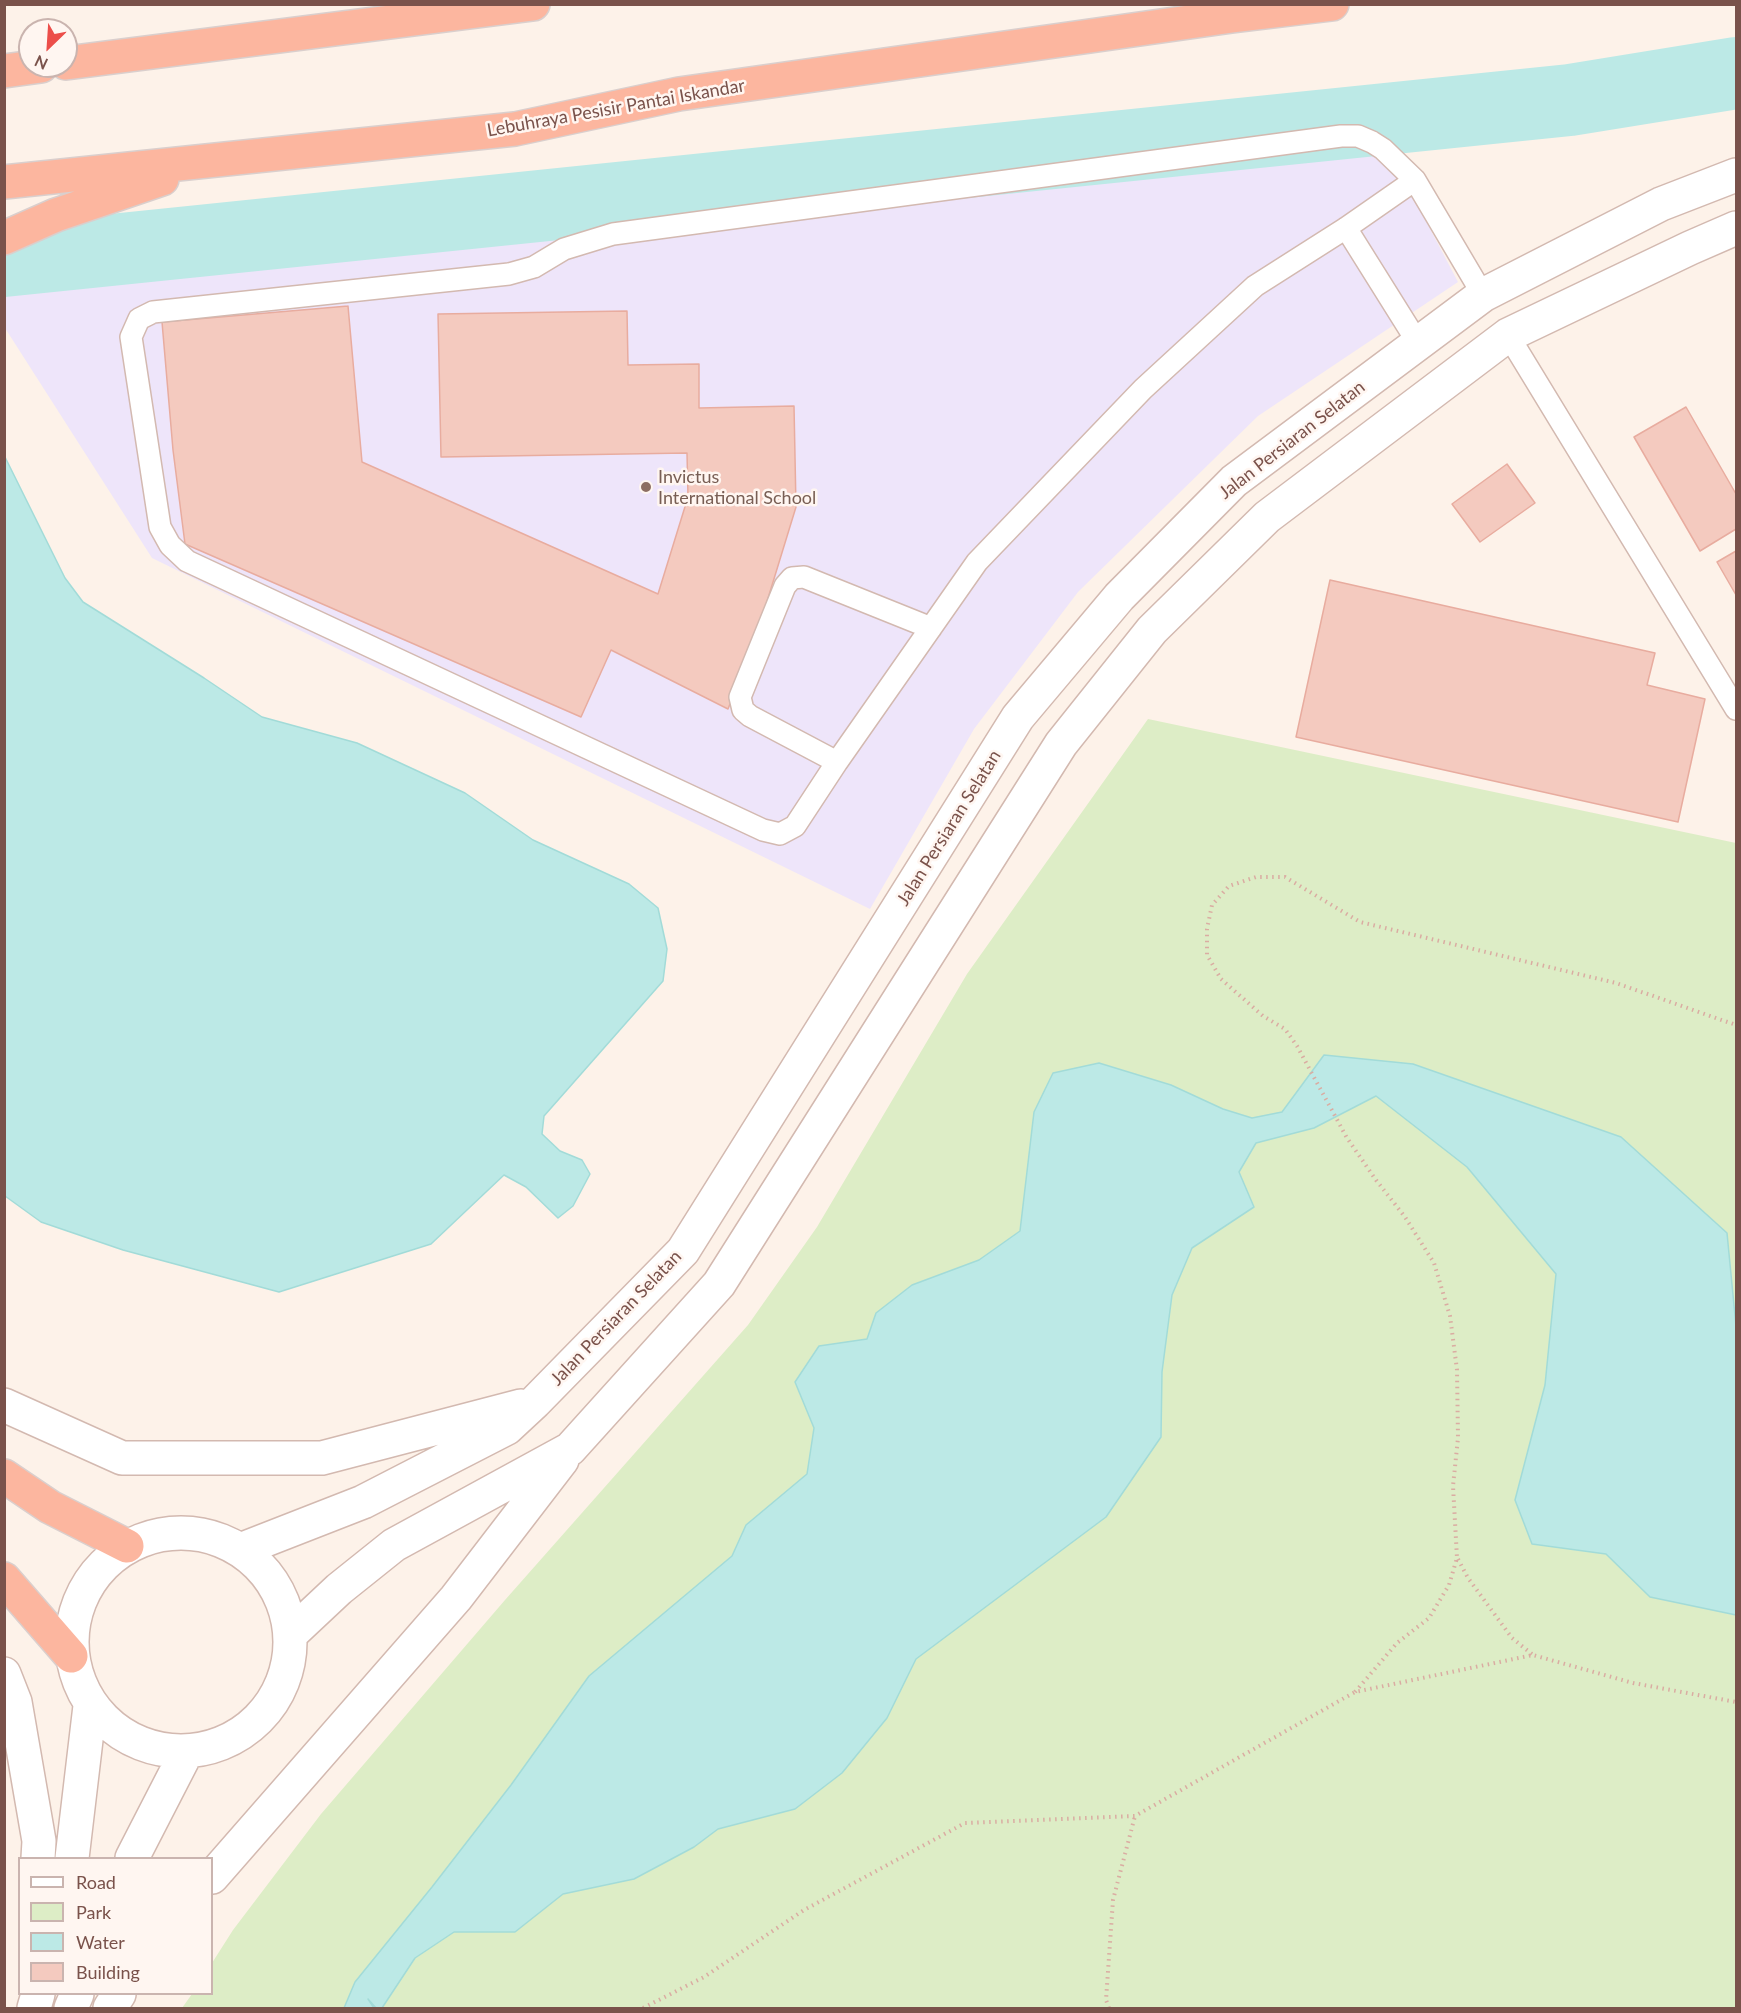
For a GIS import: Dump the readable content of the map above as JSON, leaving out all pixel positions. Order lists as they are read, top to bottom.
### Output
{
  "streets": {
    "highway": ["Lebuhraya Pesisir Pantai Iskandar"],
    "street": ["Jalan Persiaran Selatan"]
  },
  "places": ["Invictus International School"],
  "legend": [
    "Road",
    "Park",
    "Water",
    "Building"
  ],
  "north": "bottom left"
}
